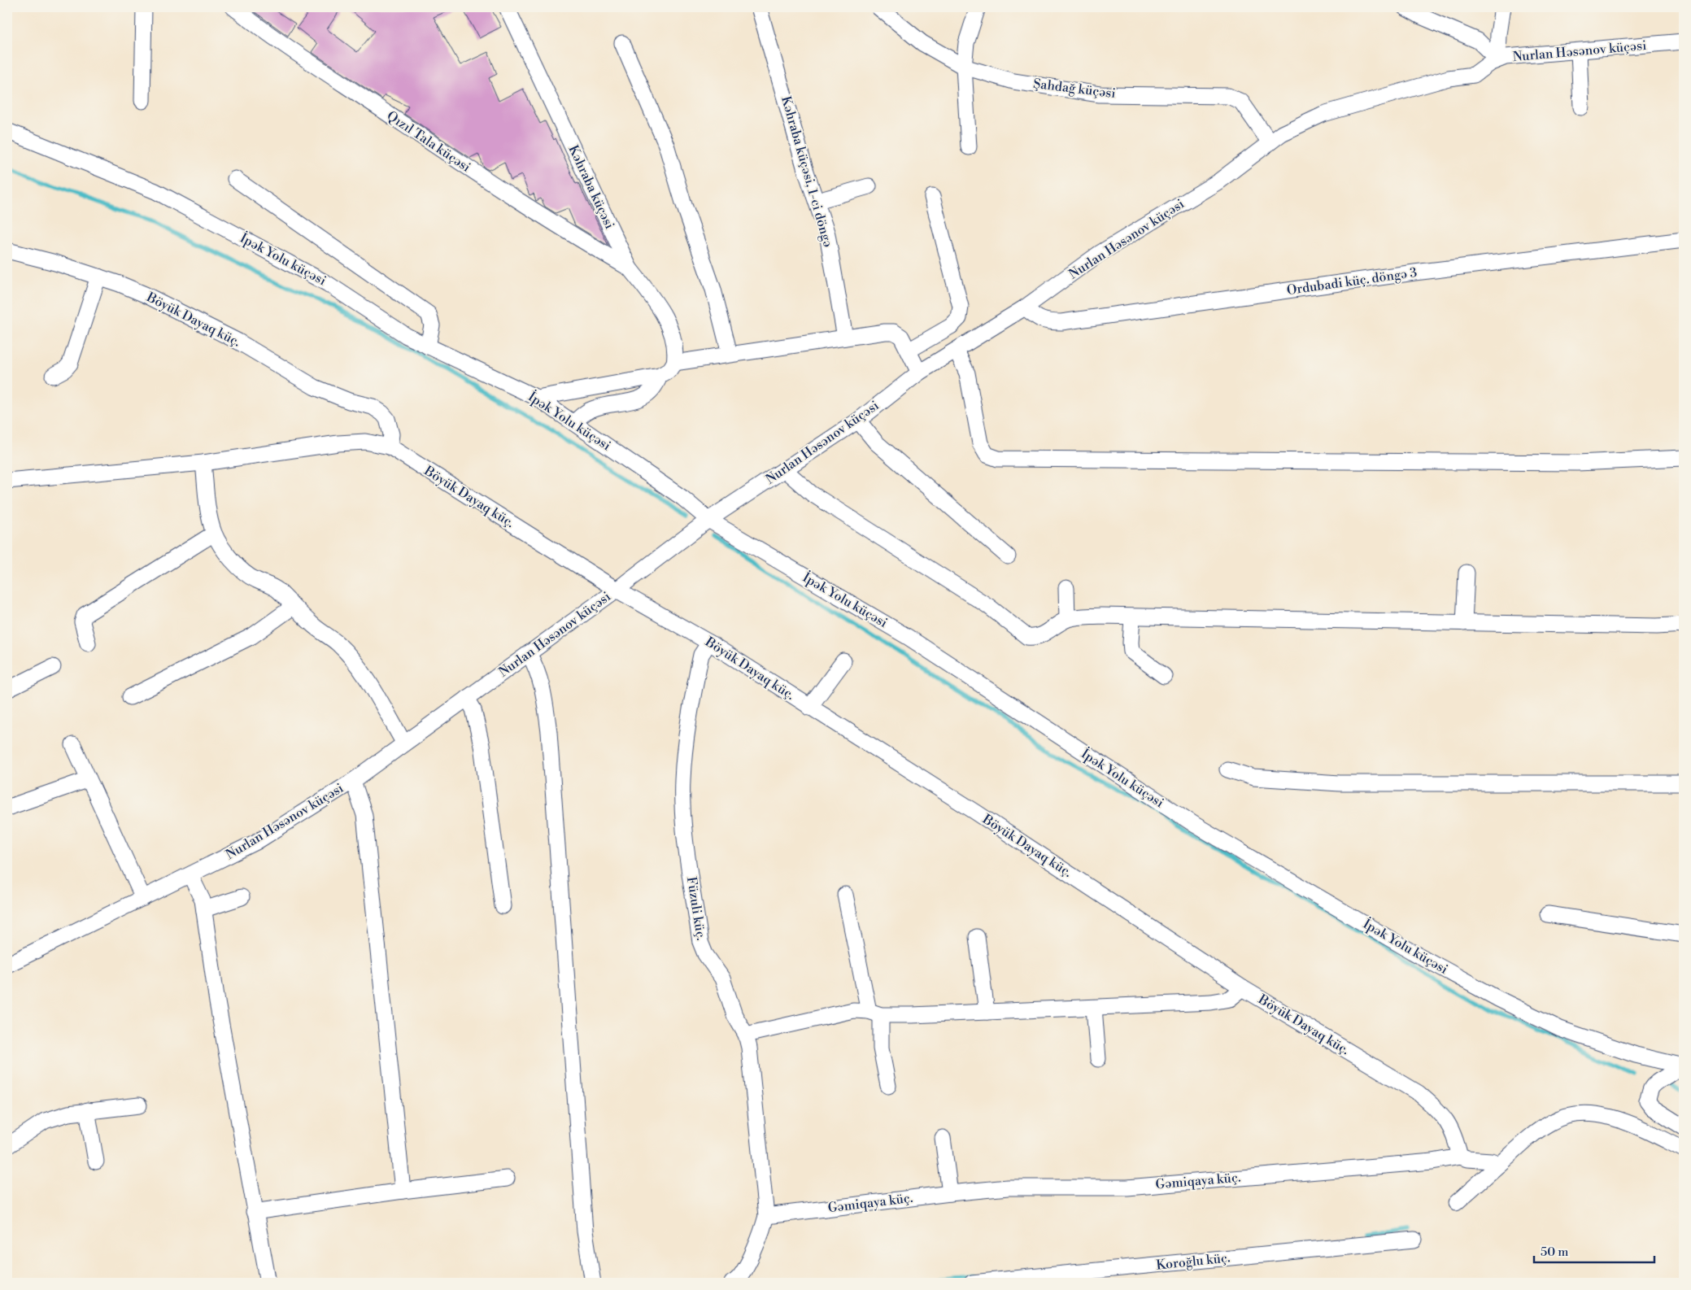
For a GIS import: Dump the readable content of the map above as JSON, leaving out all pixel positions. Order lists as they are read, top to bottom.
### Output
{
  "streets": {
    "street": [
      "Nurlan Həsənov küçəsi",
      "Şahdağ küçəsi",
      "Qızıl Tala küçəsi",
      "Kəhraba küçəsi, 1-ci döngə",
      "Kəhraba küçəsi",
      "İpək Yolu küçəsi",
      "Ordubadi küç. döngə 3",
      "Böyük Dayaq küç.",
      "Füzuli küç.",
      "Gəmiqaya küç.",
      "Koroğlu küç."
    ]
  },
  "crossings": [
    ["Nurlan Həsənov küçəsi", "Şahdağ küçəsi"],
    ["Nurlan Həsənov küçəsi", "İpək Yolu küçəsi"],
    ["Nurlan Həsənov küçəsi", "Ordubadi küç. döngə 3"],
    ["Nurlan Həsənov küçəsi", "Böyük Dayaq küç."],
    ["Qızıl Tala küçəsi", "Kəhraba küçəsi"],
    ["Böyük Dayaq küç.", "Füzuli küç."],
    ["Böyük Dayaq küç.", "Gəmiqaya küç."],
    ["Füzuli küç.", "Gəmiqaya küç."]
  ],
  "scale_bar": "50 m"
}
